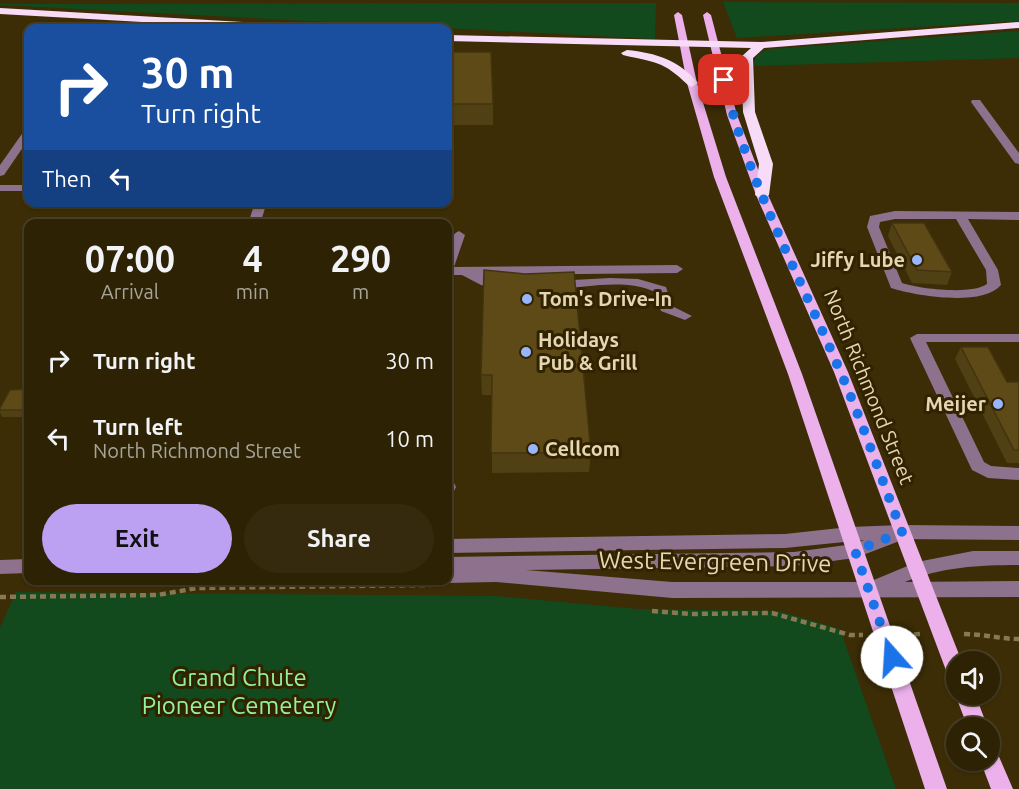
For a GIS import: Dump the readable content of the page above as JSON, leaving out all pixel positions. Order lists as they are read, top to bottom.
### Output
{
  "streets": {
    "main road": ["North Richmond Street"],
    "street": ["West Evergreen Drive"]
  },
  "crossings": [
    ["North Richmond Street", "West Evergreen Drive"]
  ],
  "parks": ["Grand Chute Pioneer Cemetery"],
  "places": [
    "Jiffy Lube",
    "Tom's Drive-In",
    "Holidays Pub & Grill",
    "Meijer",
    "Cellcom"
  ],
  "page": {
    "turn": ["30 m", "Turn right"],
    "then": "Then",
    "eta": [
      "07:00",
      "Arrival",
      "4",
      "min",
      "290",
      "m"
    ],
    "list": [
      {
        "name": "Turn right",
        "value": "30 m"
      },
      {
        "name": "Turn left",
        "note": "North Richmond Street",
        "value": "10 m"
      }
    ],
    "buttons": ["Exit", "Share"]
  }
}
